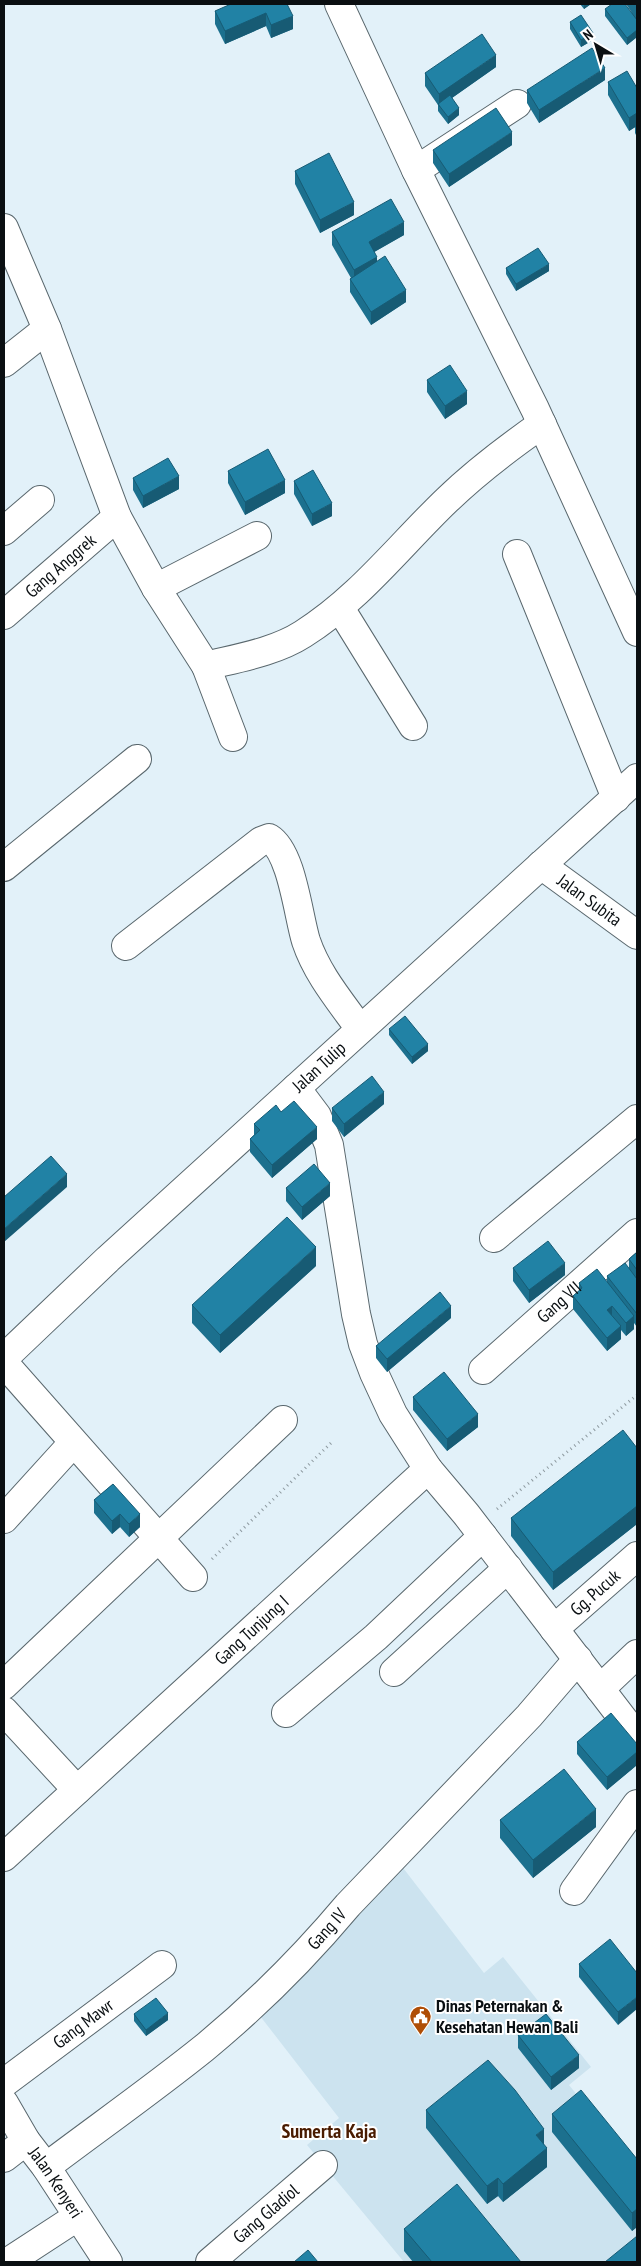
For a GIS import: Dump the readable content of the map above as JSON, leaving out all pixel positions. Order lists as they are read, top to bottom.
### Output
{
  "streets": {
    "street": [
      "Gang Anggrek",
      "Jalan Subita",
      "Jalan Tulip",
      "Gang VII",
      "Gg. Pucuk",
      "Gang Tunjung I",
      "Gang IV",
      "Gang Mawr",
      "Jalan Kenyeri",
      "Gang Gladiol"
    ]
  },
  "crossings": [
    ["Jalan Subita", "Jalan Tulip"],
    ["Gang IV", "Jalan Kenyeri"]
  ],
  "districts": ["Sumerta Kaja"],
  "places": {
    "public building": ["Dinas Peternakan & Kesehatan Hewan Bali"]
  },
  "north": "top left"
}
